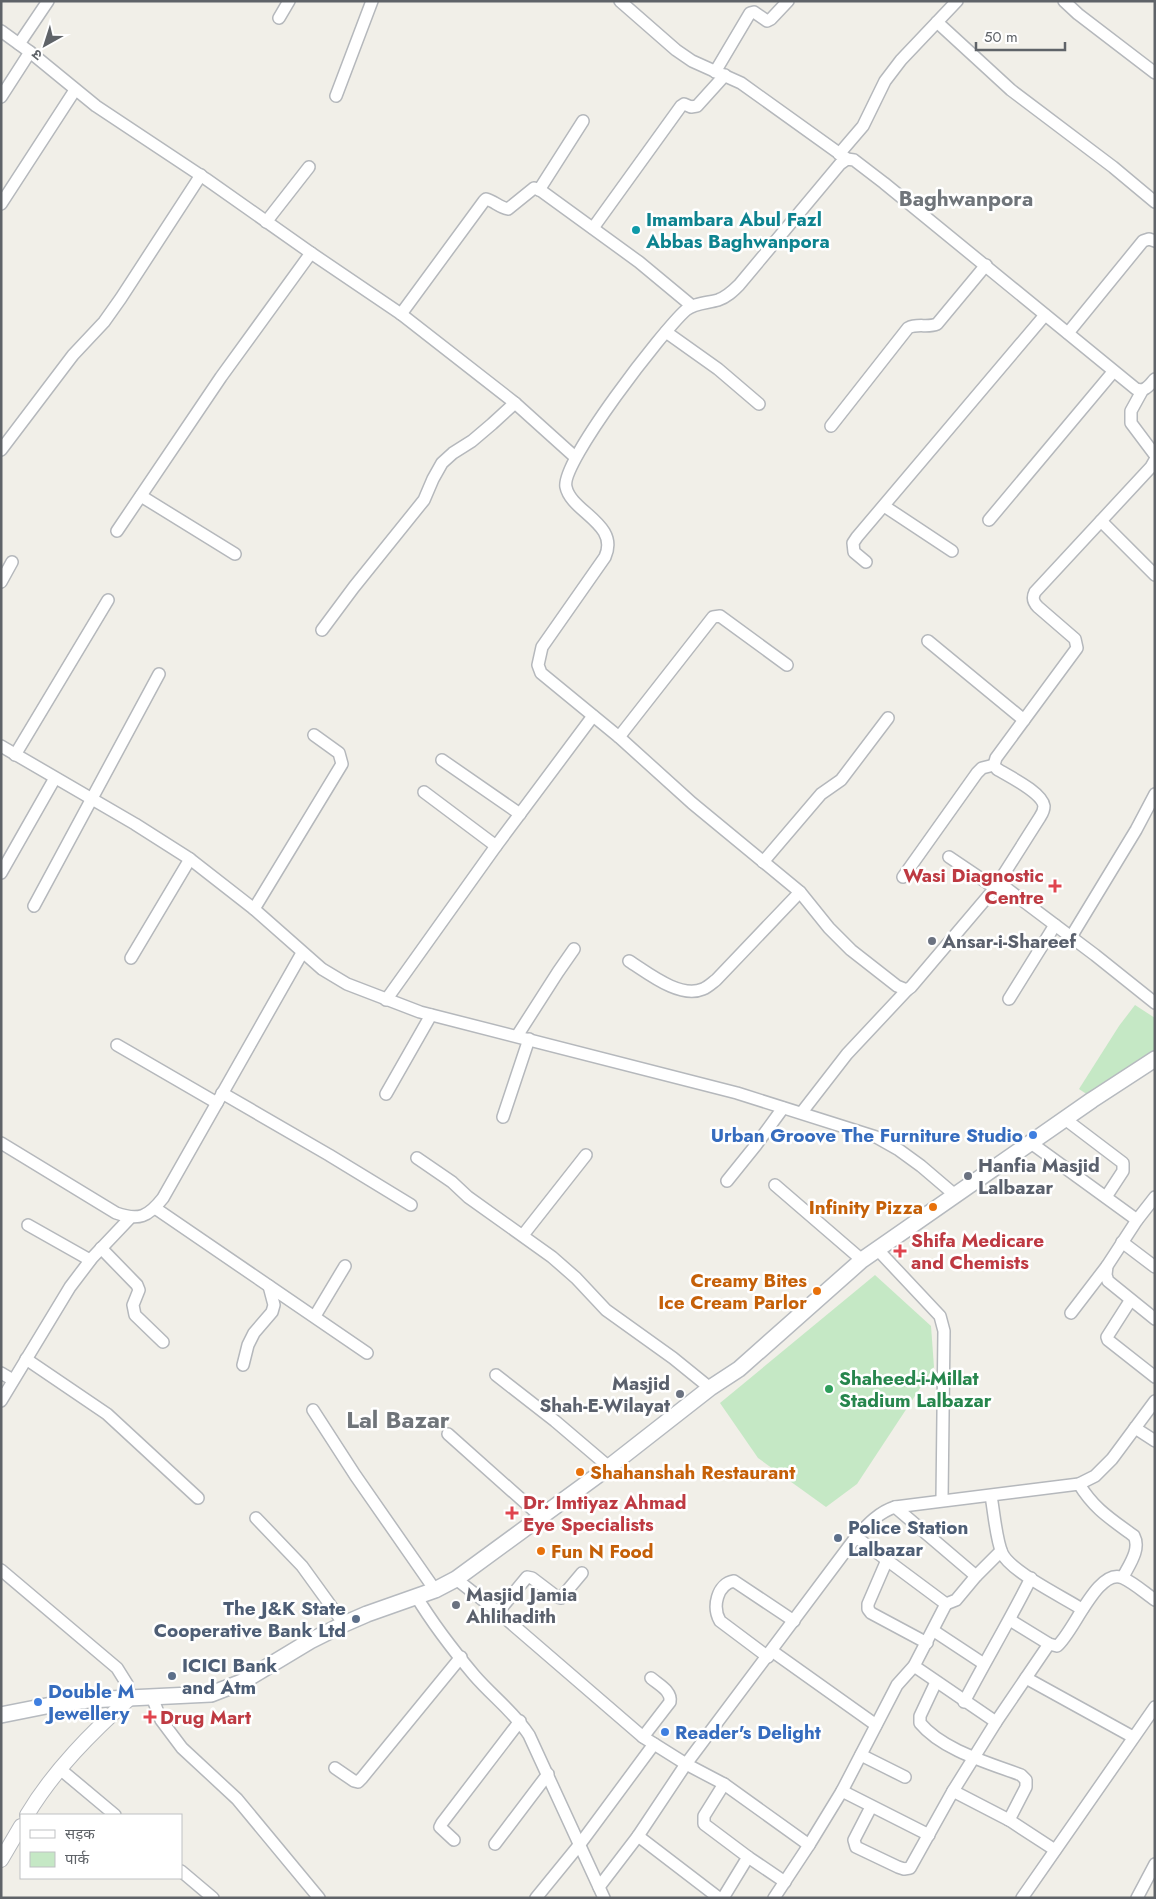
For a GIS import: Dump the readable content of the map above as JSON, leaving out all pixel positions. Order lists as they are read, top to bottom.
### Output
{
  "districts": ["Baghwanpora", "Lal Bazar"],
  "places": {
    "other": [
      "Imambara Abul Fazl Abbas Baghwanpora",
      "Ansar-i-Shareef",
      "Urban Groove The Furniture Studio",
      "Hanfia Masjid Lalbazar",
      "Infinity Pizza",
      "Creamy Bites Ice Cream Parlor",
      "Shaheed-i-Millat Stadium Lalbazar",
      "Masjid Shah-E-Wilayat",
      "Shahanshah Restaurant",
      "Police Station Lalbazar",
      "Fun N Food",
      "Masjid Jamia Ahlihadith",
      "The J&K State Cooperative Bank Ltd",
      "ICICI Bank and Atm",
      "Double M Jewellery",
      "Reader's Delight"
    ],
    "health": [
      "Wasi Diagnostic Centre",
      "Shifa Medicare and Chemists",
      "Dr. Imtiyaz Ahmad Eye Specialists",
      "Drug Mart"
    ]
  },
  "legend": ["सड़क", "पार्क"],
  "scale_bar": "50 m",
  "north": "bottom left"
}
